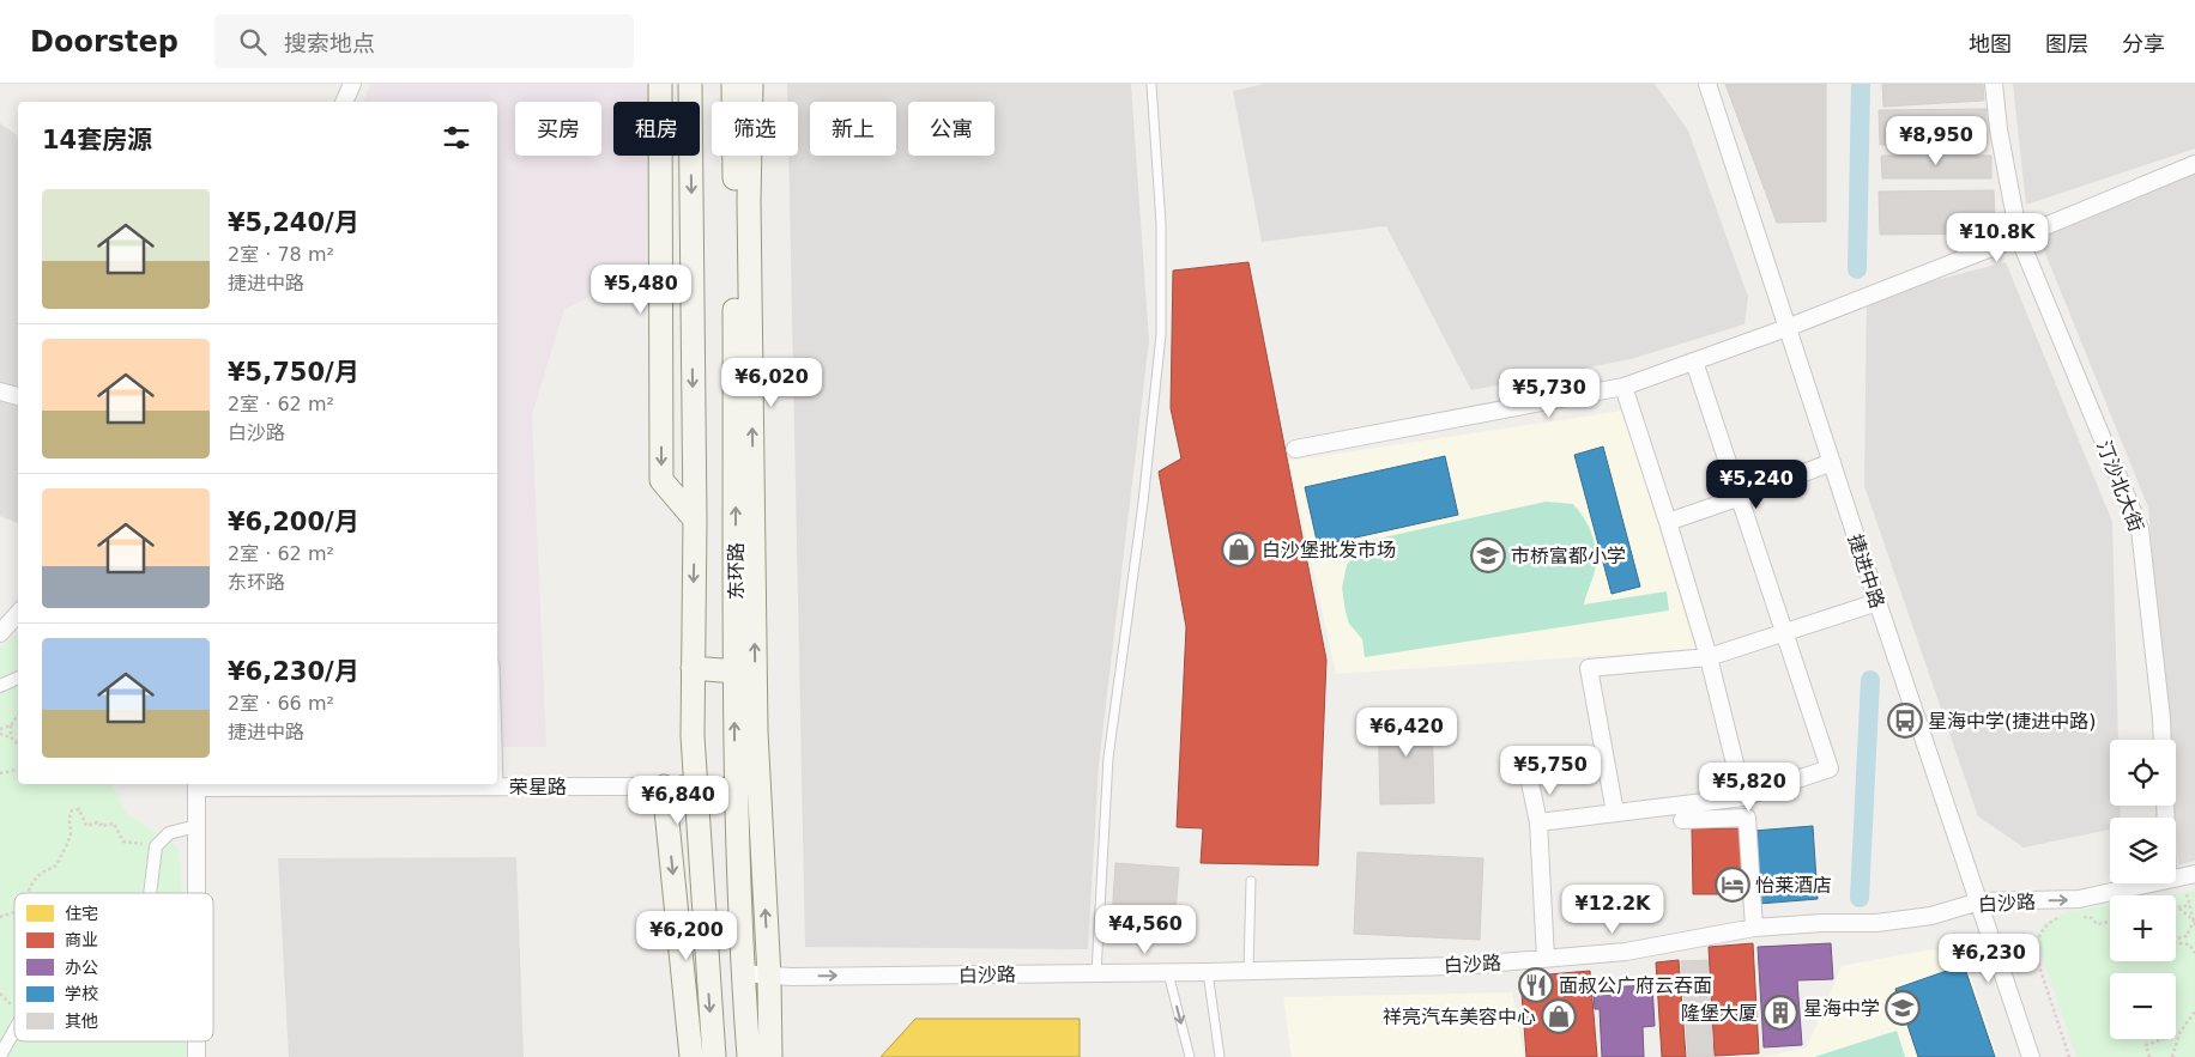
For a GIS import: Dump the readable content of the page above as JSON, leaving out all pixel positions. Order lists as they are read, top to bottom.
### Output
{
  "streets": {
    "main road": ["东环路"],
    "street": [
      "汀沙北大街",
      "捷进中路",
      "荣星路",
      "白沙路"
    ]
  },
  "crossings": [
    ["东环路", "白沙路"],
    ["捷进中路", "白沙路"]
  ],
  "places": {
    "shop": ["白沙堡批发市场", "祥亮汽车美容中心"],
    "school or university": ["市桥富都小学", "星海中学"],
    "bus stop": ["星海中学(捷进中路)"],
    "hotel": ["怡莱酒店"],
    "restaurant": ["面叔公广府云吞面"],
    "building": ["隆堡大厦"]
  },
  "legend": [
    "住宅",
    "商业",
    "办公",
    "学校",
    "其他"
  ],
  "page": {
    "header": "Doorstep",
    "search": "搜索地点",
    "nav": ["地图", "图层", "分享"],
    "chip": [
      "买房",
      "租房",
      "筛选",
      "新上",
      "公寓"
    ],
    "heading": "14套房源",
    "price": [
      "¥8,950",
      "¥10.8K",
      "¥5,480",
      "¥6,020",
      "¥5,730",
      "¥5,240",
      "¥6,420",
      "¥5,750",
      "¥5,820",
      "¥6,840",
      "¥12.2K",
      "¥4,560",
      "¥6,200",
      "¥6,230"
    ],
    "list": [
      {
        "name": "¥5,240/月",
        "note": "2室 · 78 m² · 捷进中路"
      },
      {
        "name": "¥5,750/月",
        "note": "2室 · 62 m² · 白沙路"
      },
      {
        "name": "¥6,200/月",
        "note": "2室 · 62 m² · 东环路"
      },
      {
        "name": "¥6,230/月",
        "note": "2室 · 66 m² · 捷进中路"
      }
    ],
    "map_buttons": ["+", "−"]
  }
}
